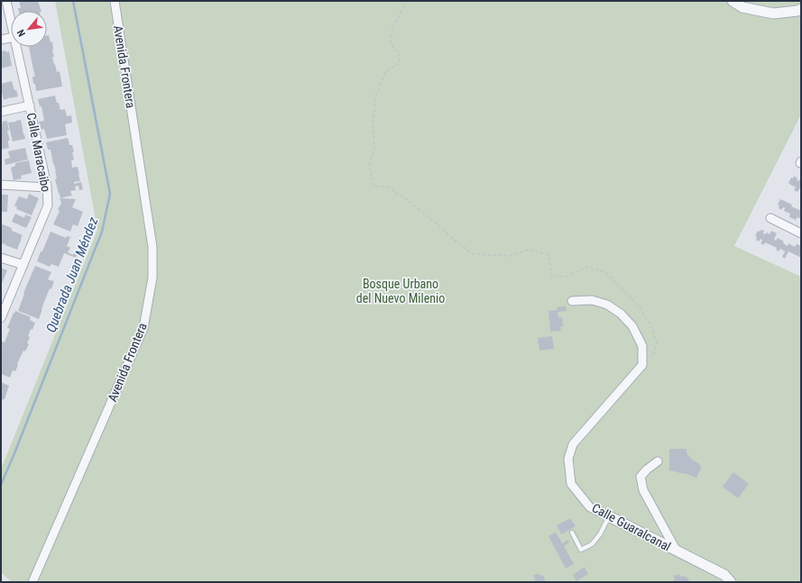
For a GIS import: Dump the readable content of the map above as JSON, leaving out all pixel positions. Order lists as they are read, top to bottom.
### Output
{
  "streets": {
    "street": ["Avenida Frontera", "Calle Maracaibo", "Calle Guaralcanal"]
  },
  "water": ["Quebrada Juan Méndez"],
  "parks": ["Bosque Urbano del Nuevo Milenio"],
  "north": "bottom left"
}
